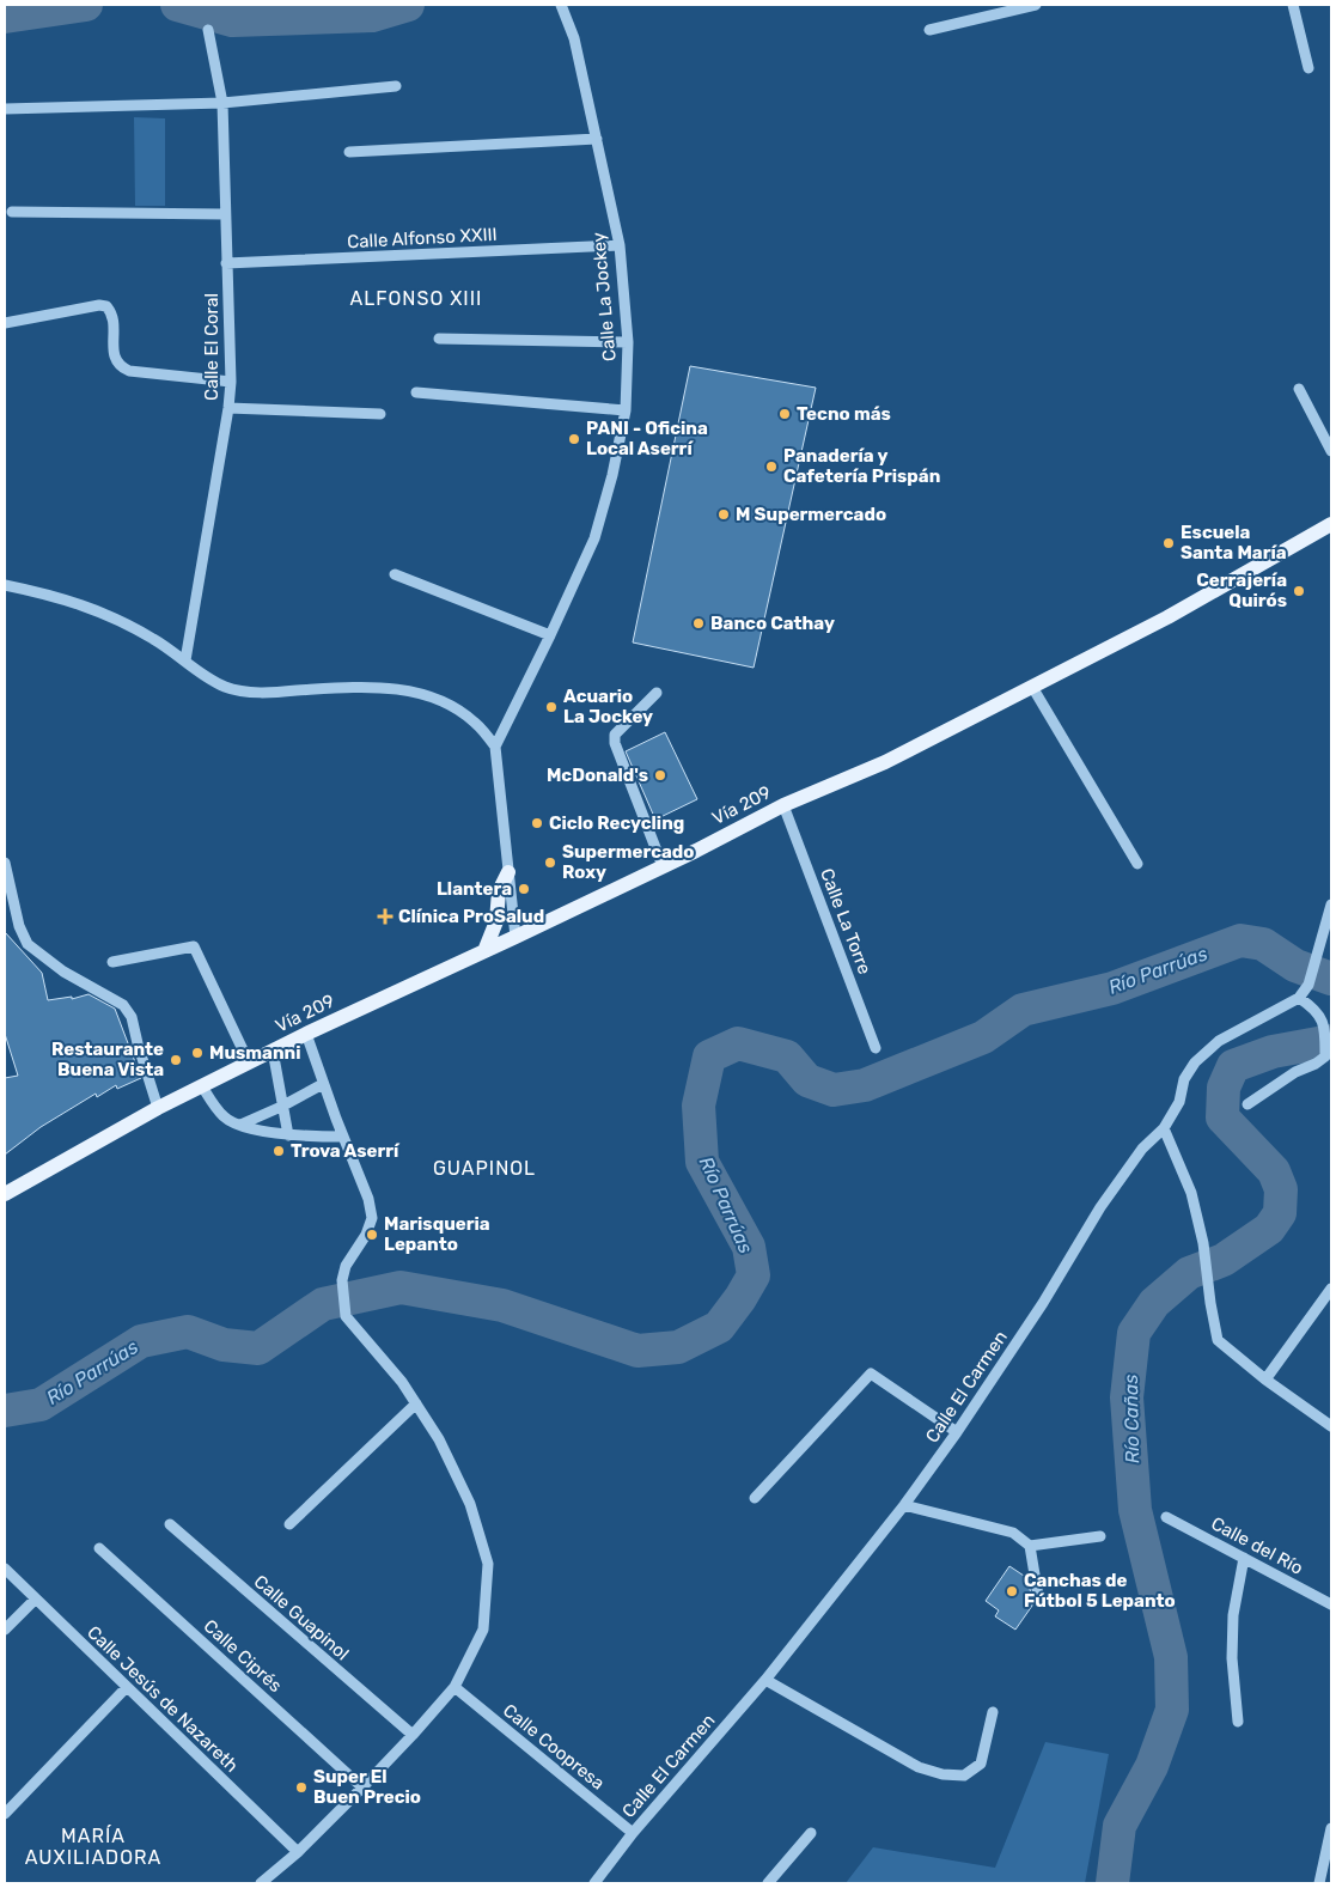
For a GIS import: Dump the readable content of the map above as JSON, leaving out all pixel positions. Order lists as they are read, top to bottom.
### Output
{
  "streets": {
    "main road": ["Vía 209"],
    "street": [
      "Calle Alfonso XXIII",
      "Calle La Jockey",
      "Calle El Coral",
      "Calle La Torre",
      "Calle El Carmen",
      "Calle del Río",
      "Calle Guapinol",
      "Calle Ciprés",
      "Calle Jesús de Nazareth",
      "Calle Coopresa"
    ]
  },
  "crossings": [
    ["Calle Alfonso XXIII", "Calle La Jockey"],
    ["Calle Alfonso XXIII", "Calle El Coral"],
    ["Vía 209", "Calle La Torre"],
    ["Calle El Carmen", "Calle Coopresa"]
  ],
  "districts": ["ALFONSO XIII", "GUAPINOL", "MARÍA AUXILIADORA"],
  "water": ["Río Parrúas", "Río Cañas"],
  "places": {
    "other": [
      "Tecno más",
      "PANI - Oficina Local Aserrí",
      "Panadería y Cafetería Prispán",
      "M Supermercado",
      "Escuela Santa María",
      "Cerrajería Quirós",
      "Banco Cathay",
      "Acuario La Jockey",
      "McDonald's",
      "Ciclo Recycling",
      "Supermercado Roxy",
      "Llantera",
      "Musmanni",
      "Restaurante Buena Vista",
      "Trova Aserrí",
      "Marisqueria Lepanto",
      "Canchas de Fútbol 5 Lepanto",
      "Super El Buen Precio"
    ],
    "health": ["Clínica ProSalud"]
  }
}
